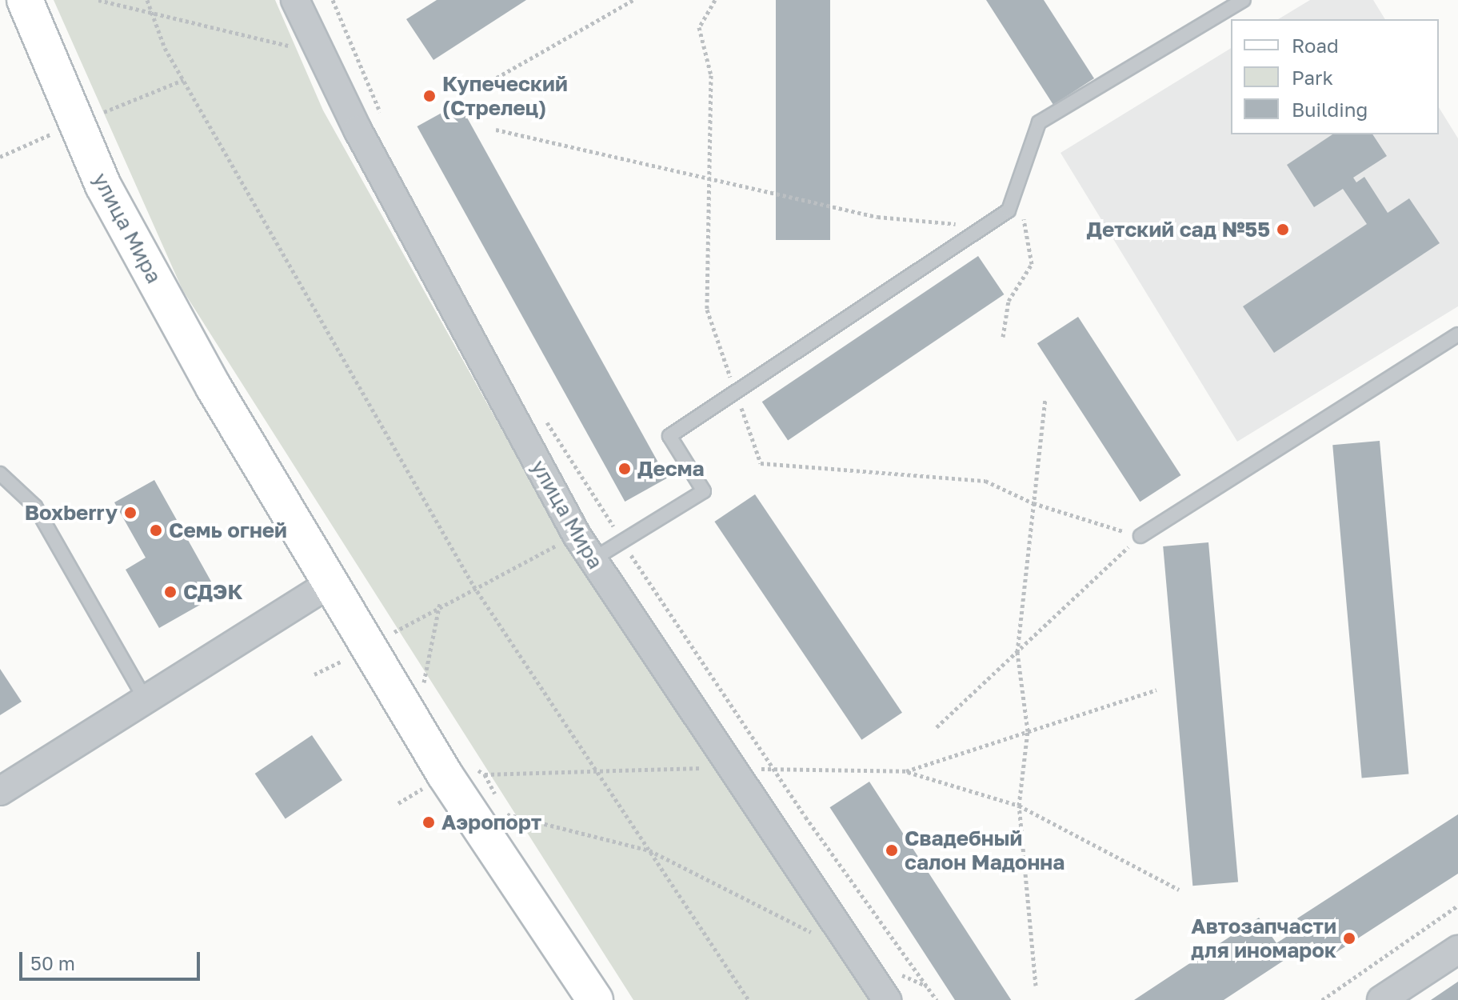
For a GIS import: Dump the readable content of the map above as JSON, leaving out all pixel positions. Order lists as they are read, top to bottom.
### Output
{
  "streets": {
    "main road": ["улица Мира"]
  },
  "places": [
    "Купеческий (Стрелец)",
    "Детский сад №55",
    "Десма",
    "Boxberry",
    "Семь огней",
    "СДЭК",
    "Аэропорт",
    "Свадебный салон Мадонна",
    "Автозапчасти для иномарок"
  ],
  "legend": ["Road", "Park", "Building"],
  "scale_bar": "50 m"
}
